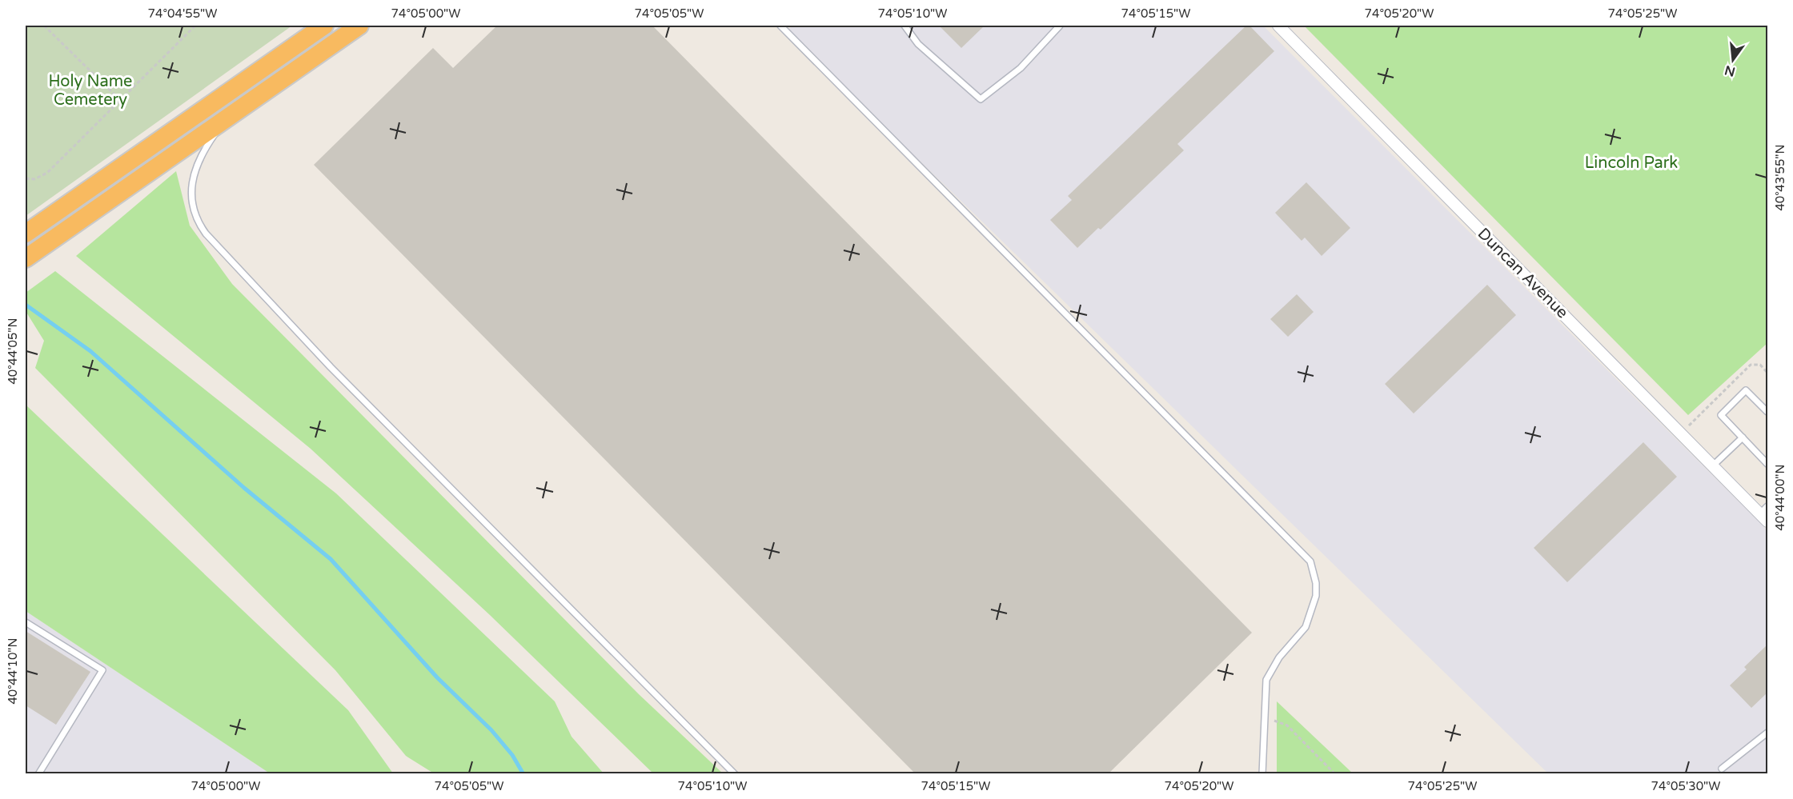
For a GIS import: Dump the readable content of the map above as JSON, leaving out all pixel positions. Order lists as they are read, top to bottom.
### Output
{
  "streets": {
    "street": ["Duncan Avenue"]
  },
  "parks": ["Holy Name Cemetery", "Lincoln Park"],
  "north": "bottom",
  "coordinates": [
    "74°04'55\"W",
    "74°05'00\"W",
    "74°05'05\"W",
    "74°05'10\"W",
    "74°05'15\"W",
    "74°05'20\"W",
    "74°05'25\"W",
    "40°43'55\"N",
    "40°44'05\"N",
    "40°44'00\"N",
    "40°44'10\"N",
    "74°05'30\"W"
  ]
}
